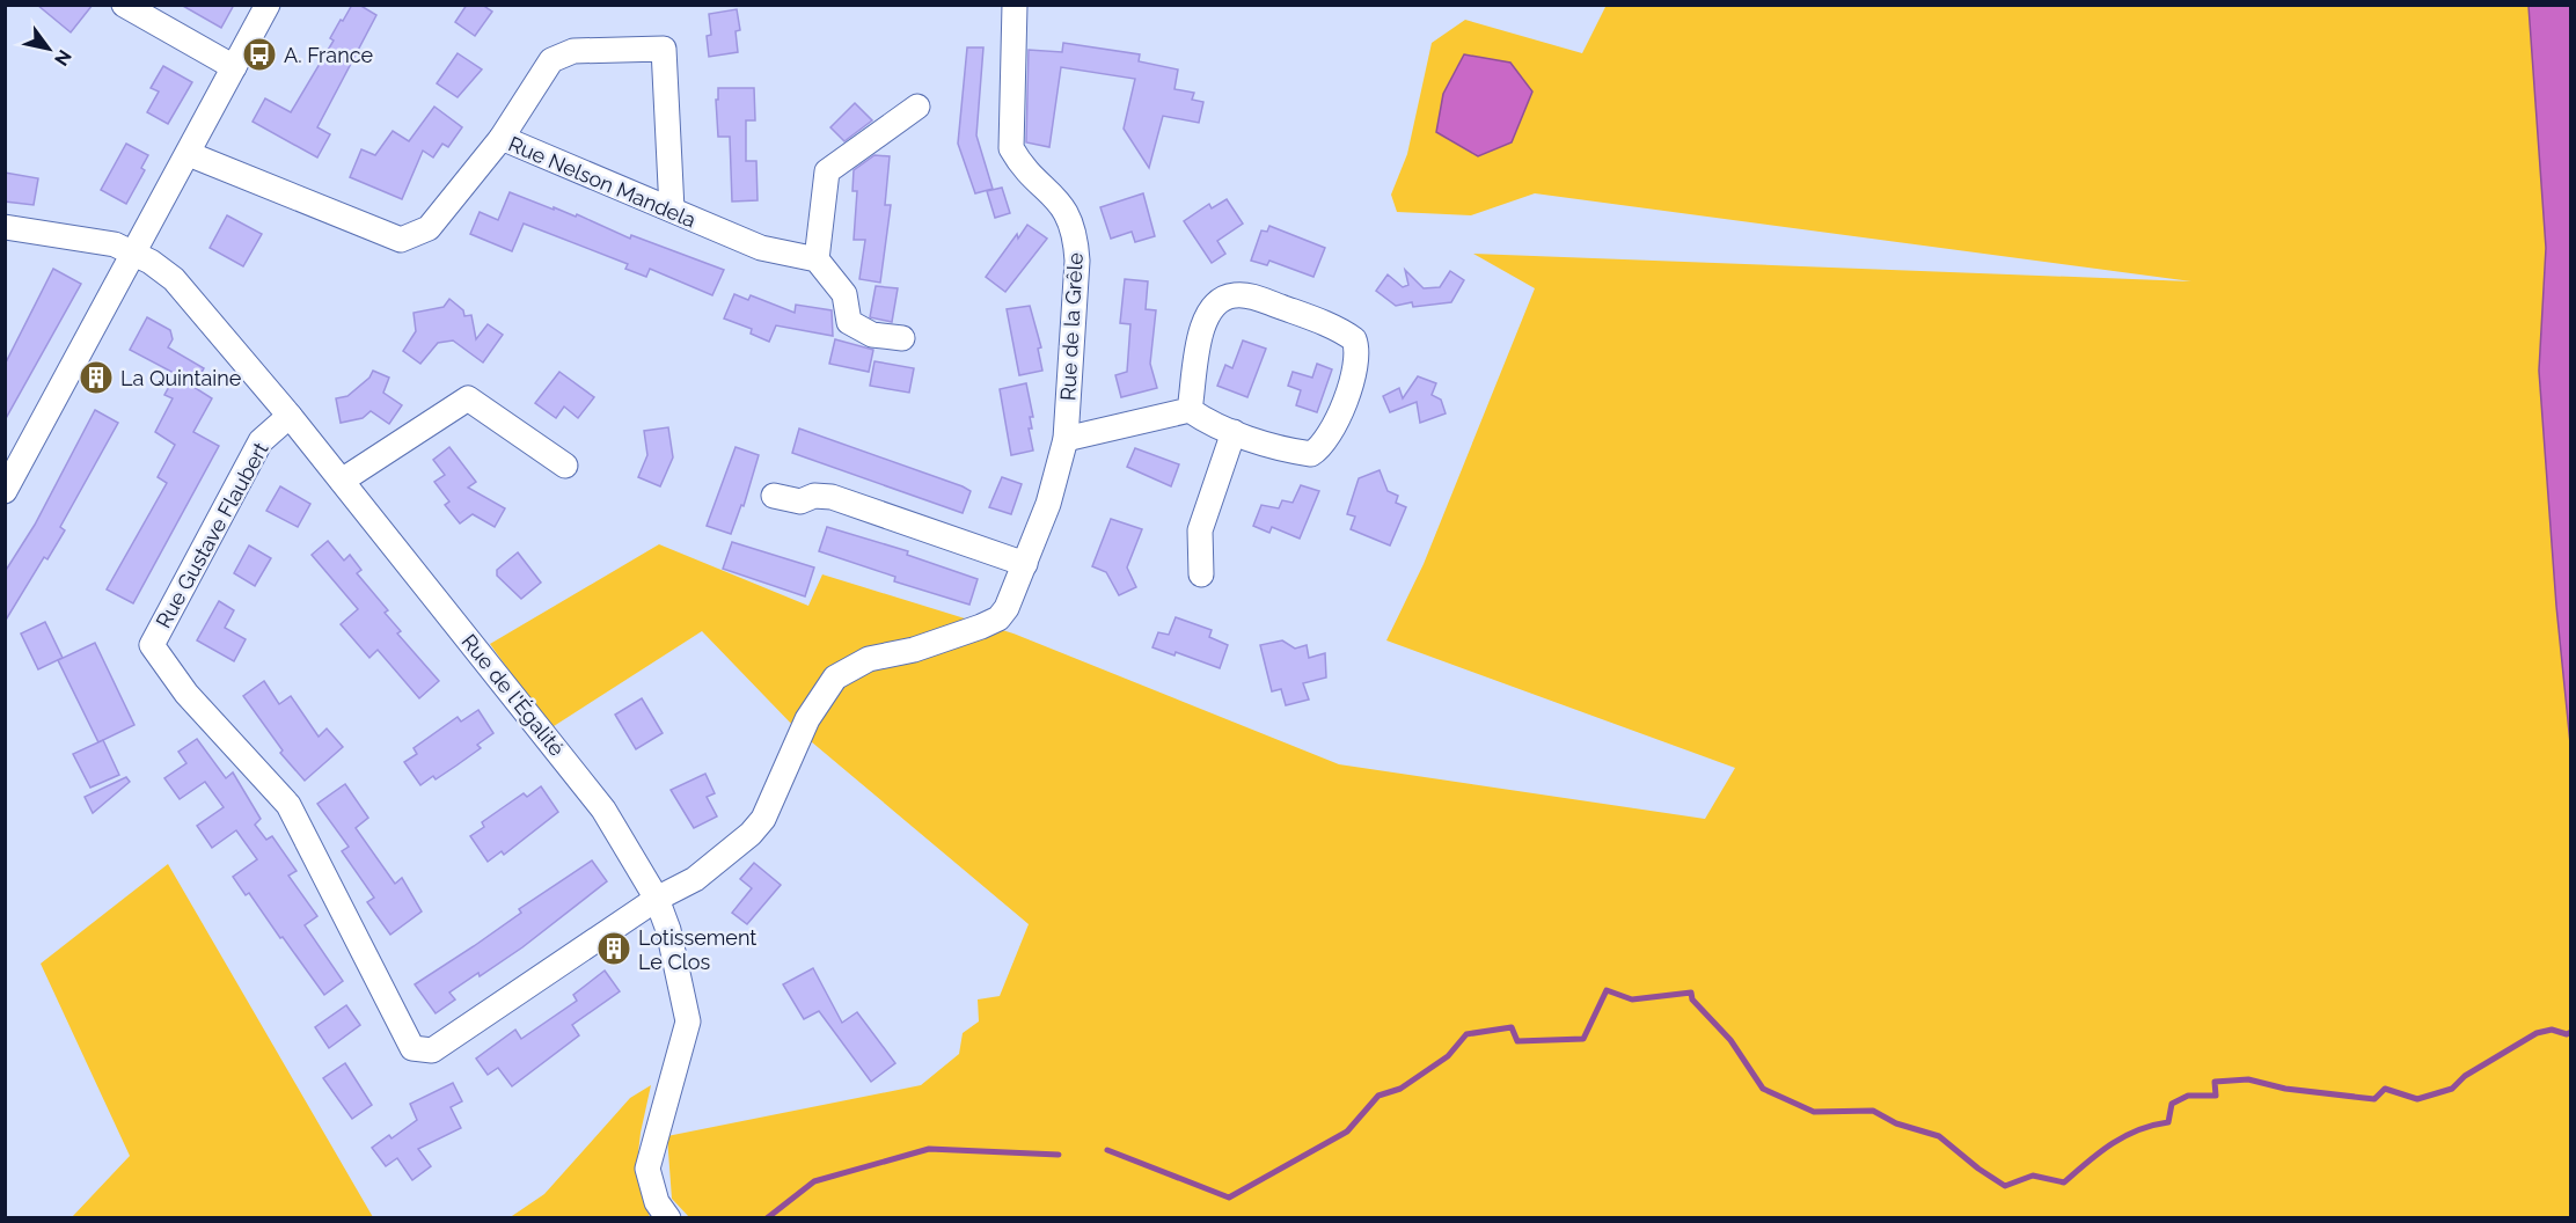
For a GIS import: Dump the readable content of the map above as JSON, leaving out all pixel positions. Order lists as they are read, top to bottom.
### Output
{
  "streets": {
    "street": [
      "Rue Nelson Mandela",
      "Rue de la Grêle",
      "Rue Gustave Flaubert",
      "Rue de l'Égalité"
    ]
  },
  "crossings": [
    ["Rue de la Grêle", "Rue Gustave Flaubert"],
    ["Rue de la Grêle", "Rue de l'Égalité"],
    ["Rue Gustave Flaubert", "Rue de l'Égalité"]
  ],
  "places": {
    "bus stop": ["A. France"],
    "building": ["La Quintaine", "Lotissement Le Clos"]
  },
  "north": "bottom right"
}
